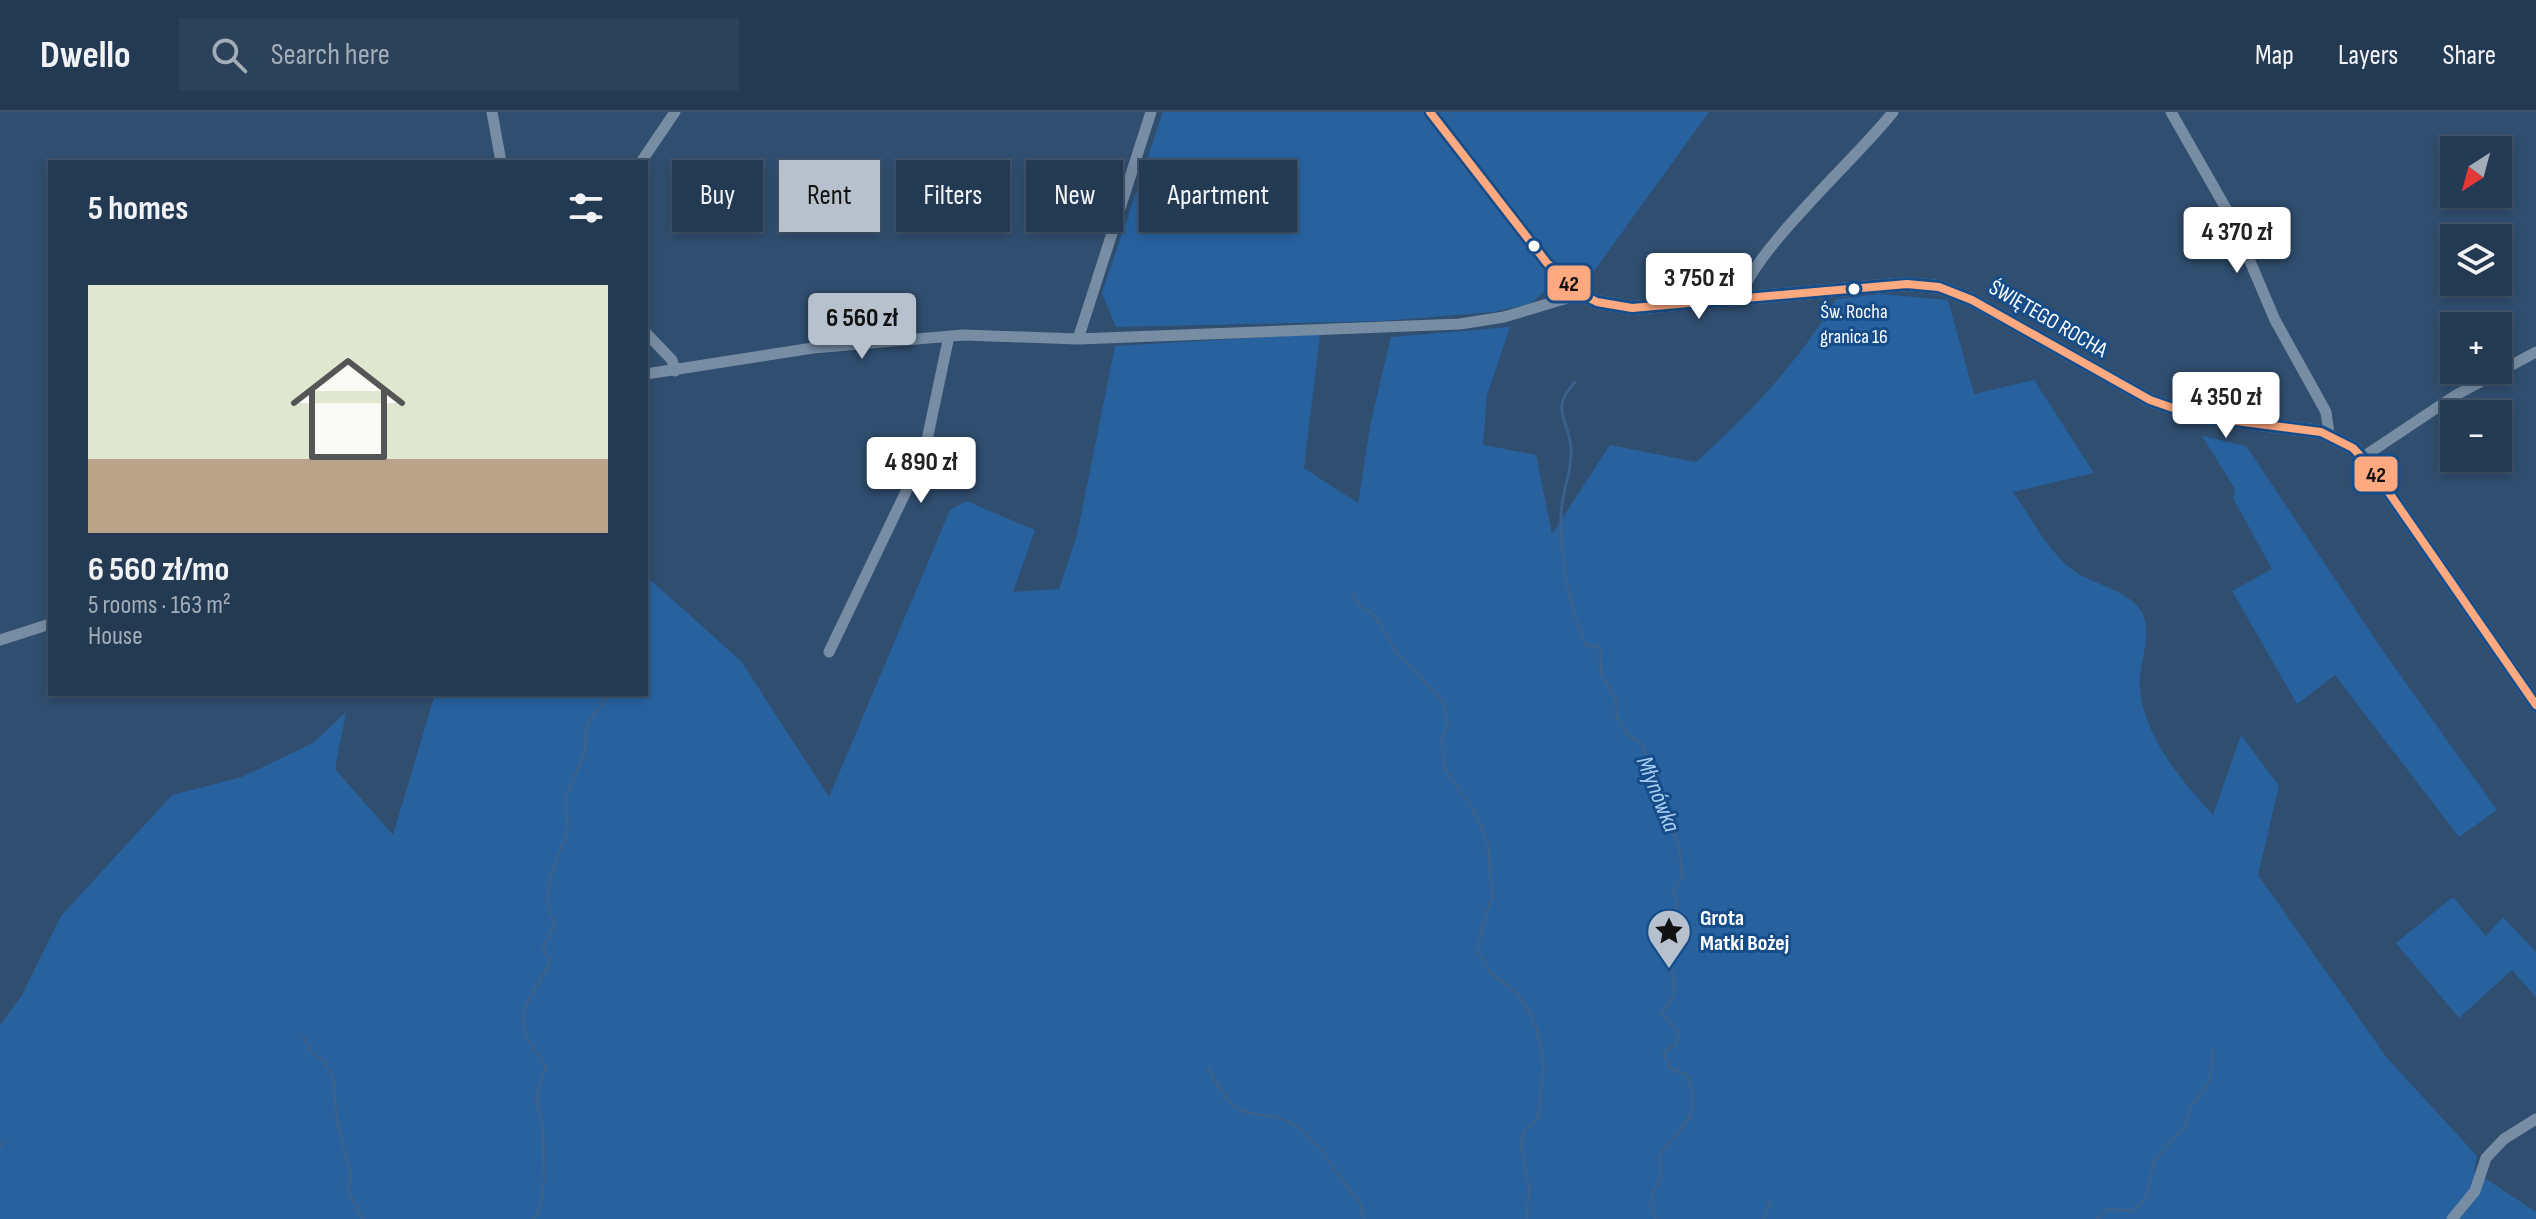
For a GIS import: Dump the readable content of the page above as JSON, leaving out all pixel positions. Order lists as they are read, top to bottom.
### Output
{
  "streets": {
    "street": ["ŚWIĘTEGO ROCHA"]
  },
  "water": ["Młynówka"],
  "places": {
    "other": ["Św. Rocha granica 16"],
    "place": ["Grota Matki Bożej"]
  },
  "lines": ["transit line 42"],
  "north": "bottom left",
  "page": {
    "header": "Dwello",
    "search": "Search here",
    "nav": ["Map", "Layers", "Share"],
    "map_buttons": ["+", "−"],
    "chip": [
      "Buy",
      "Rent",
      "Filters",
      "New",
      "Apartment"
    ],
    "heading": "5 homes",
    "price": [
      "4 370 zł",
      "3 750 zł",
      "6 560 zł",
      "4 350 zł",
      "4 890 zł"
    ],
    "list": [
      {
        "name": "6 560 zł/mo",
        "note": "5 rooms · 163 m² · House"
      }
    ]
  }
}
